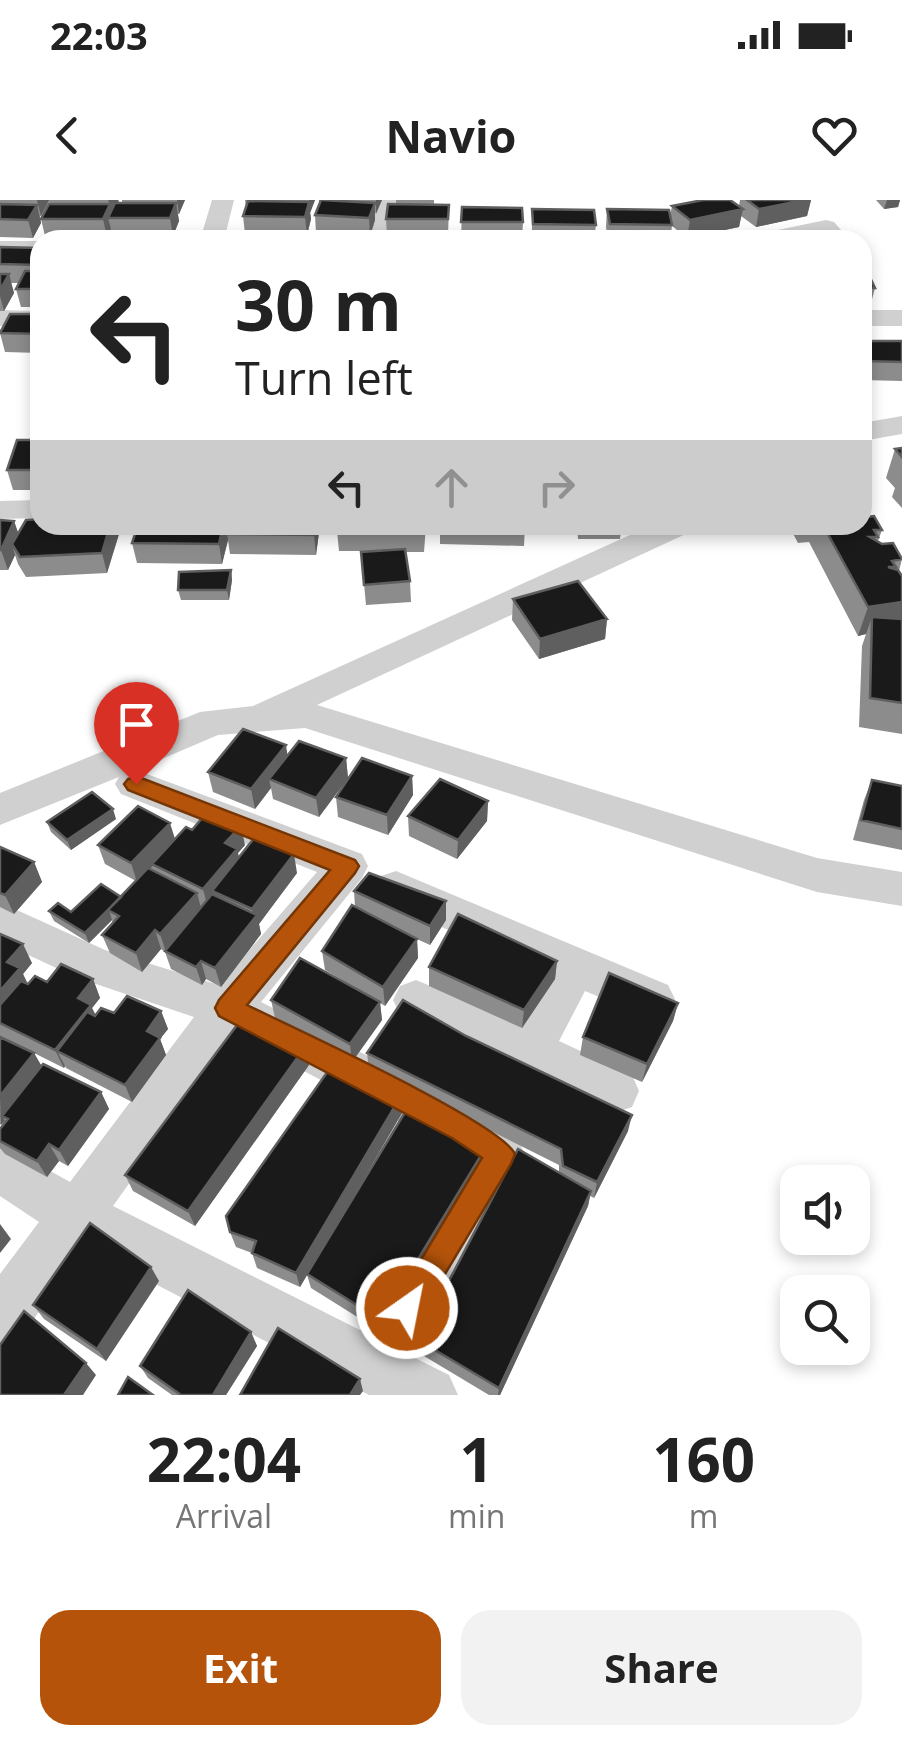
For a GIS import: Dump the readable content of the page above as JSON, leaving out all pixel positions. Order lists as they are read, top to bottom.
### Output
{
  "page": {
    "status": "22:03",
    "header": "Navio",
    "turn": ["30 m", "Turn left"],
    "eta": [
      "22:04",
      "Arrival",
      "1",
      "min",
      "160",
      "m"
    ],
    "buttons": ["Exit", "Share"]
  }
}
